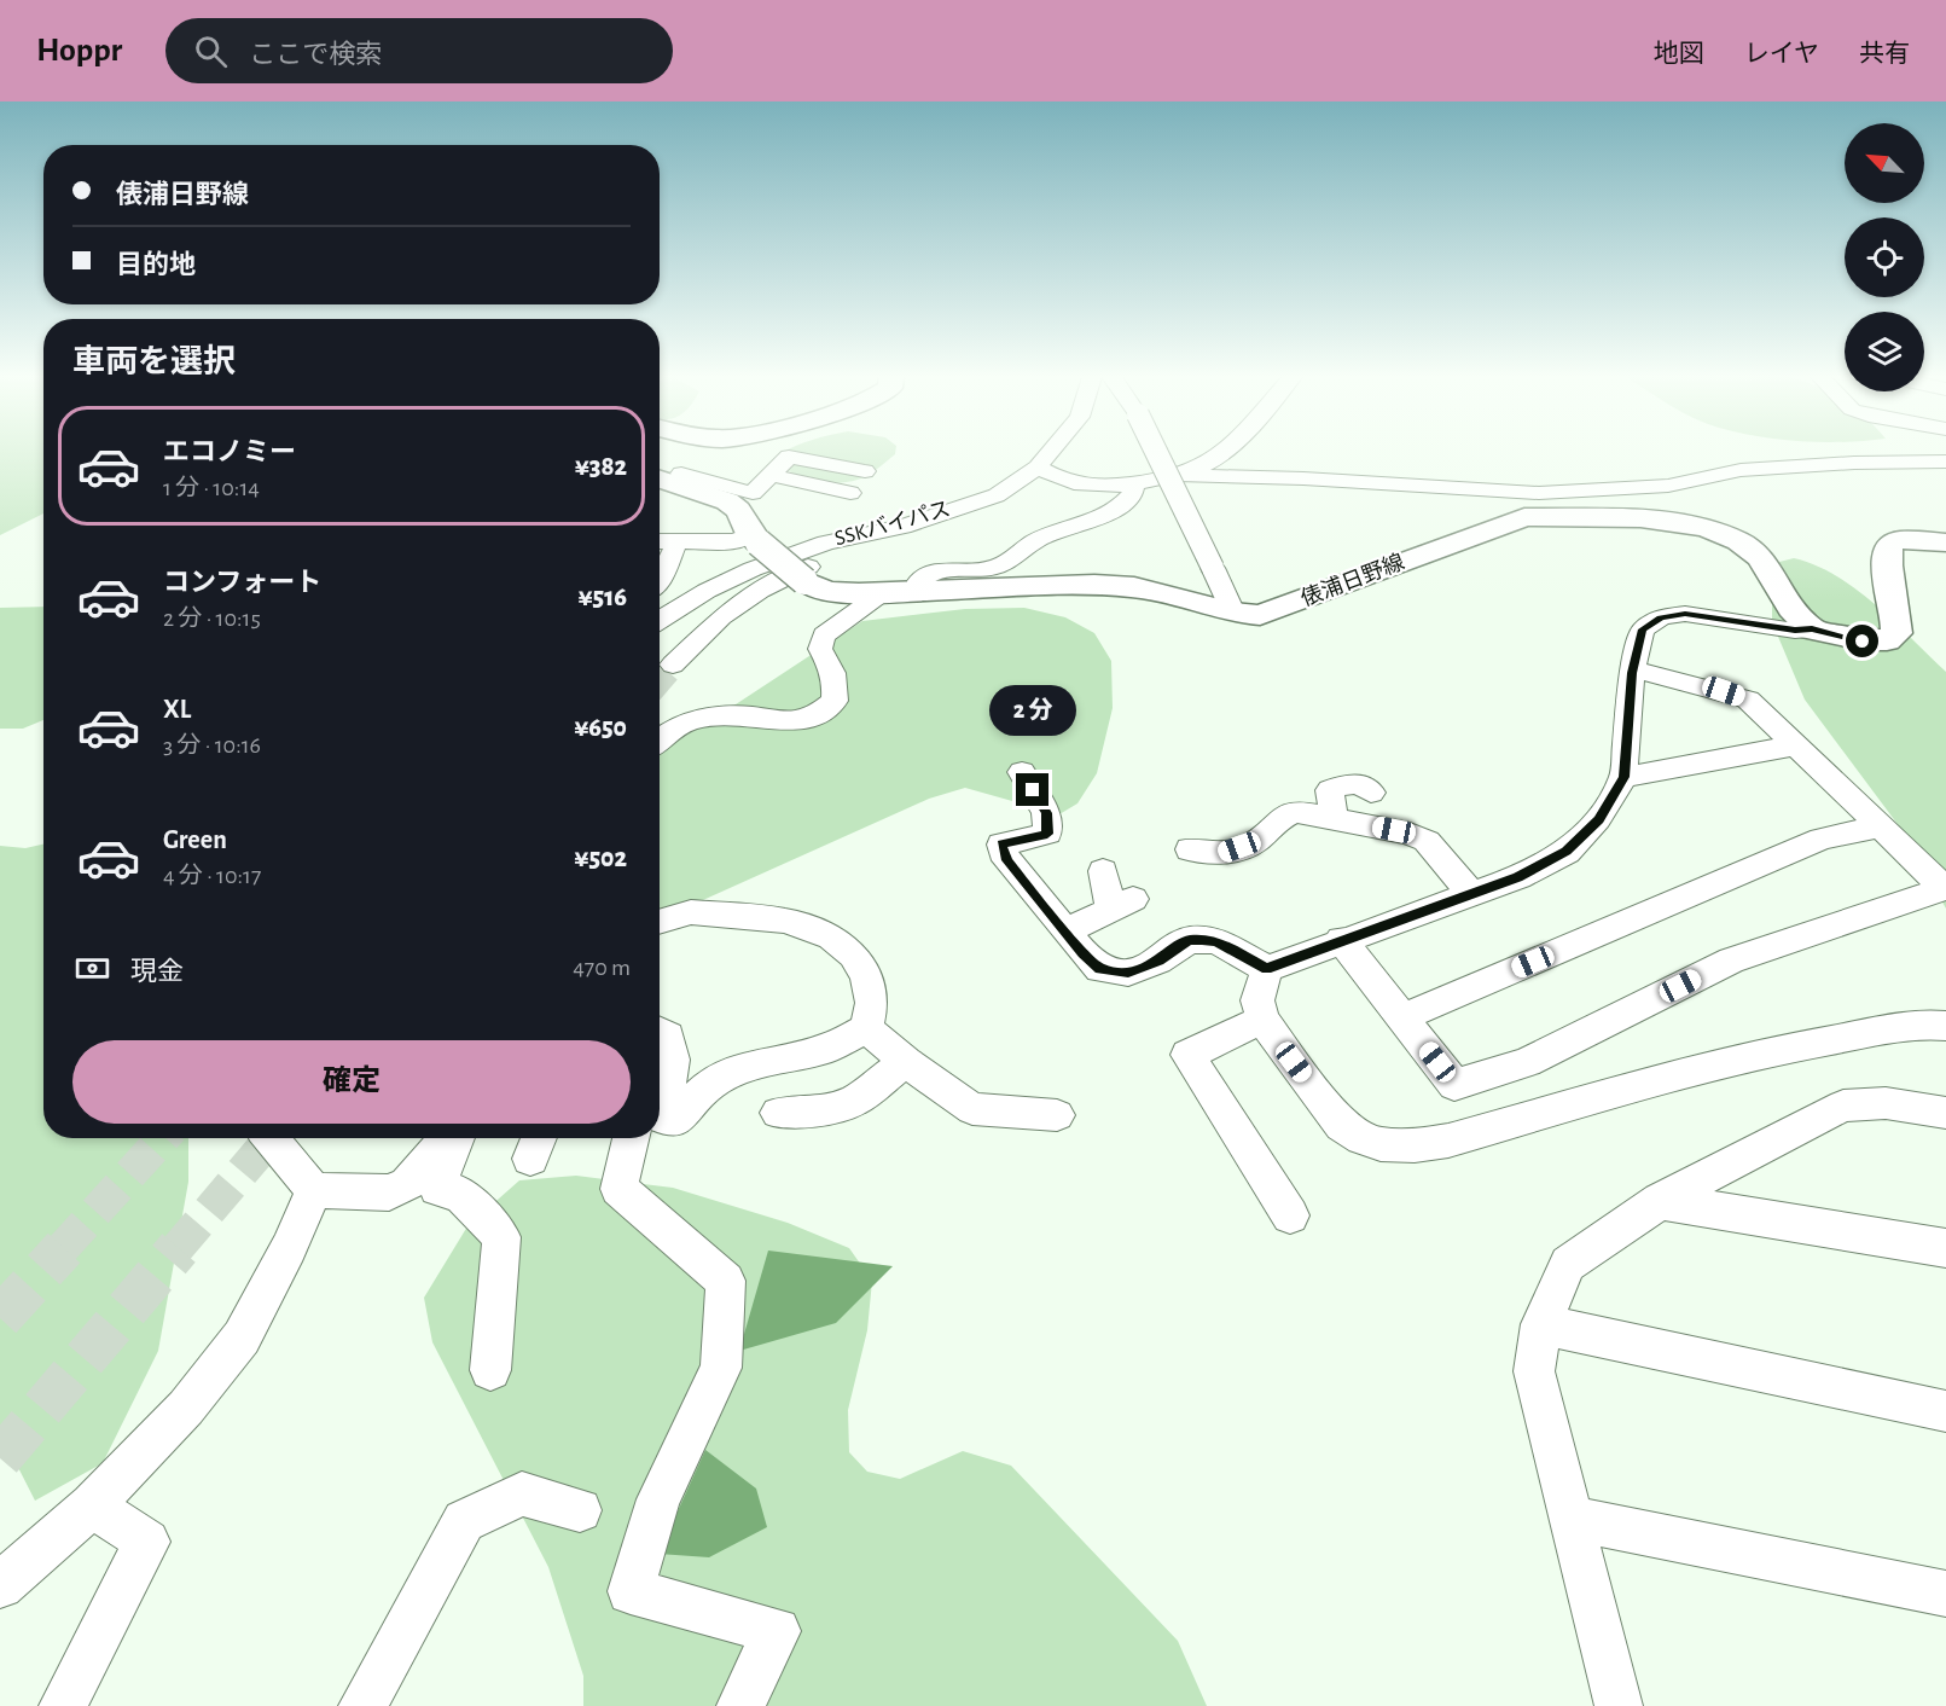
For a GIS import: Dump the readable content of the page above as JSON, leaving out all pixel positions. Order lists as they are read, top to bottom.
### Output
{
  "streets": {
    "main road": ["俵浦日野線"],
    "street": ["SSKバイパス"]
  },
  "north": "top left",
  "page": {
    "header": "Hoppr",
    "search": "ここで検索",
    "nav": ["地図", "レイヤ", "共有"],
    "banner": ["俵浦日野線", "目的地"],
    "heading": "車両を選択",
    "list": [
      {
        "name": "エコノミー",
        "note": "1 分 · 10:14",
        "value": "¥382"
      },
      {
        "name": "コンフォート",
        "note": "2 分 · 10:15",
        "value": "¥516"
      },
      {
        "name": "XL",
        "note": "3 分 · 10:16",
        "value": "¥650"
      },
      {
        "name": "Green",
        "note": "4 分 · 10:17",
        "value": "¥502"
      }
    ],
    "bubble": "2 分",
    "pay": ["現金", "470 m"],
    "buttons": "確定"
  }
}
